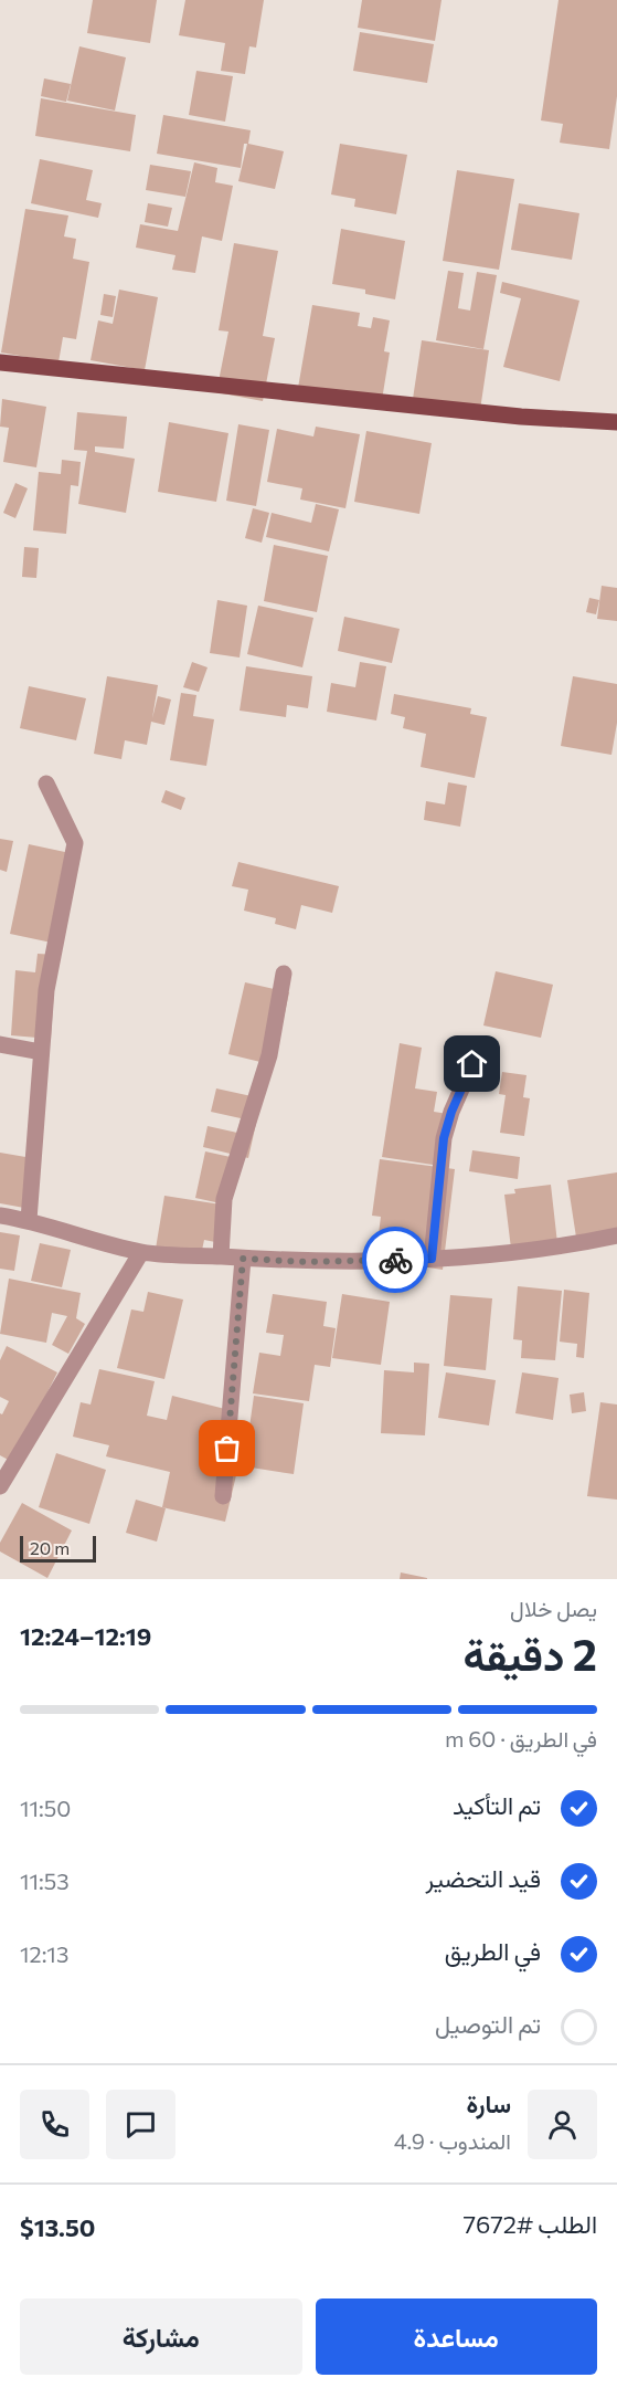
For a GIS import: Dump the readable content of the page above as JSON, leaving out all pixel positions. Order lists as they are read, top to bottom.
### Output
{
  "scale_bar": "20 m",
  "page": {
    "scale": "20 m",
    "heading": ["2 دقيقة", "يصل خلال", "12:19–12:24"],
    "panel": [
      "سارة",
      "المندوب · 4.9",
      "الطلب #7672",
      "$13.50"
    ],
    "bar": "في الطريق · 60 m",
    "list": [
      ["تم التأكيد", "11:50"],
      ["قيد التحضير", "11:53"],
      ["في الطريق", "12:13"],
      "تم التوصيل"
    ],
    "buttons": ["مساعدة", "مشاركة"]
  }
}
